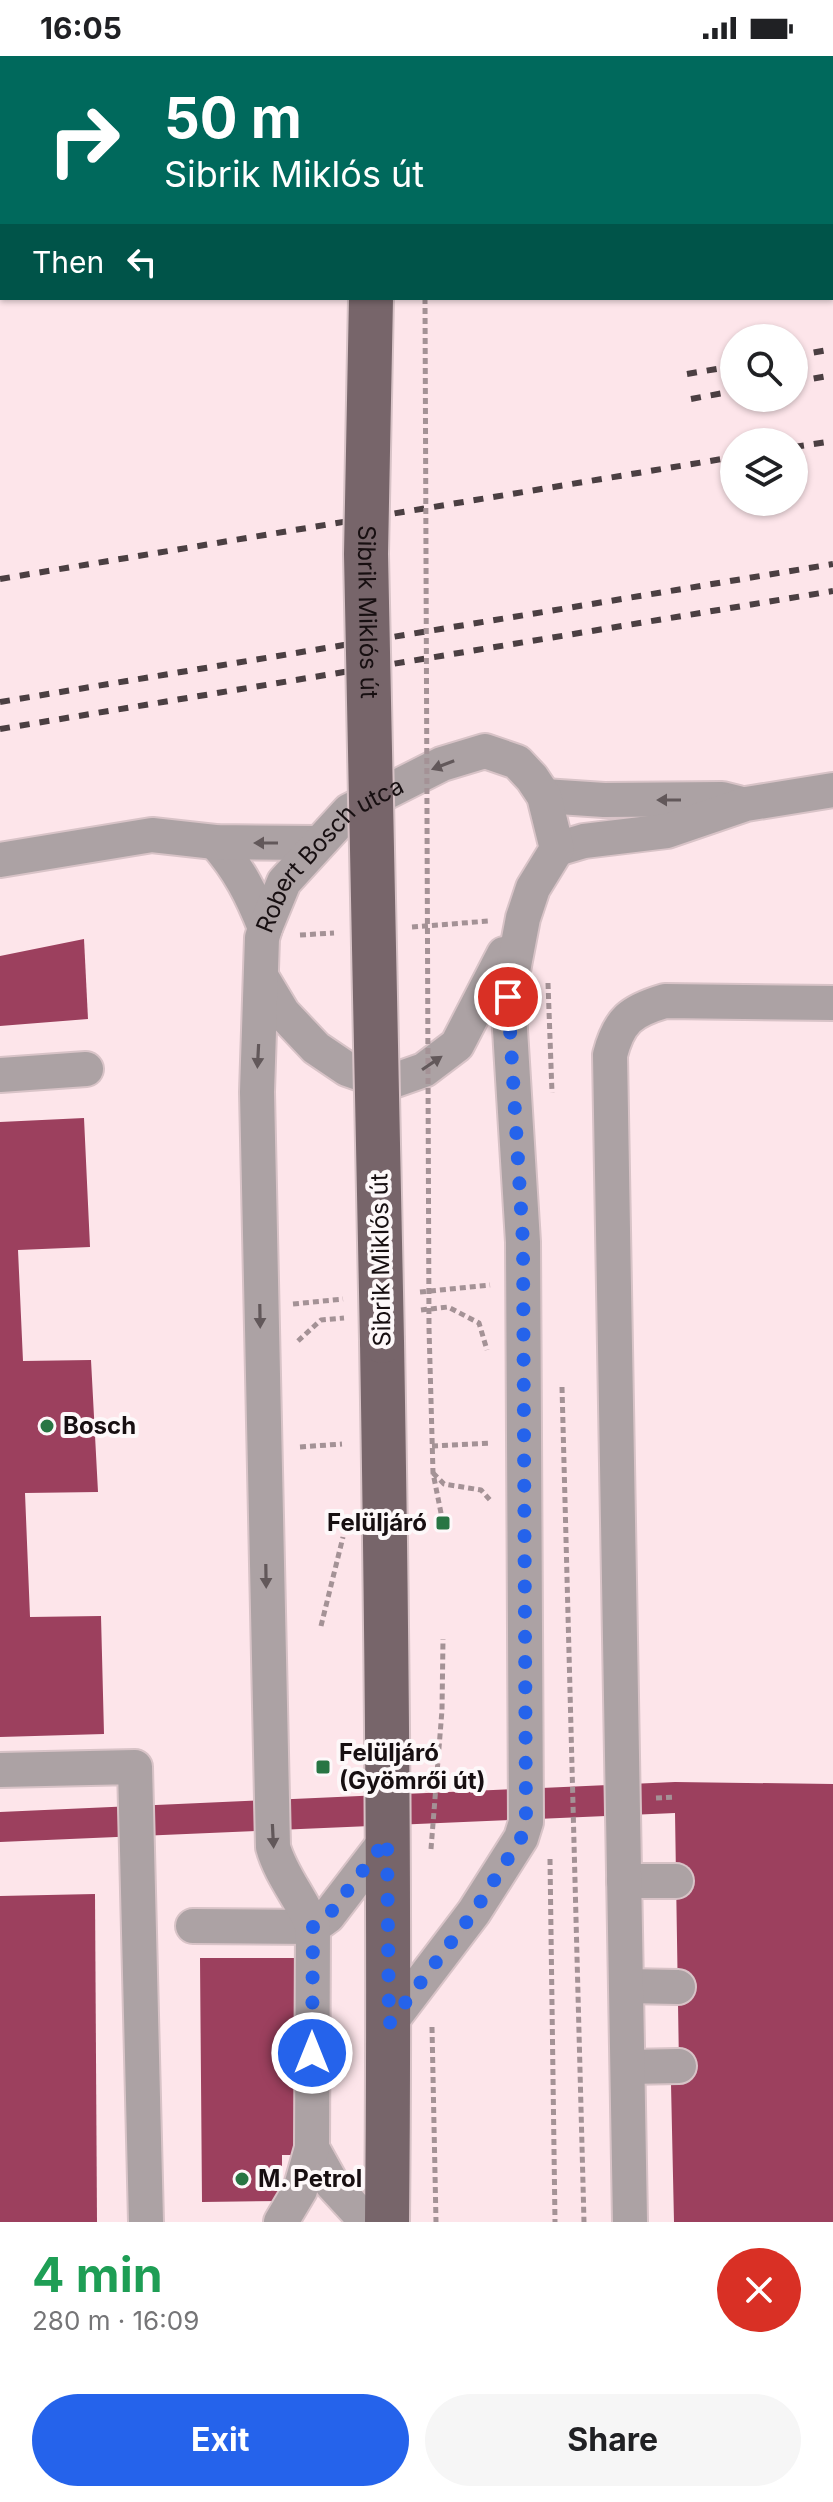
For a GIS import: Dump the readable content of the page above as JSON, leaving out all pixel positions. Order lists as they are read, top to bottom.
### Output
{
  "streets": {
    "main road": ["Sibrik Miklós út"],
    "street": ["Robert Bosch utca"]
  },
  "one_way": ["Robert Bosch utca"],
  "places": {
    "other": ["Bosch", "M. Petrol"],
    "transit": ["Felüljáró", "Felüljáró (Gyömrői út)"]
  },
  "page": {
    "status": "16:05",
    "turn": ["50 m", "Sibrik Miklós út"],
    "then": "Then",
    "heading": ["4 min", "280 m · 16:09"],
    "buttons": ["Exit", "Share"]
  }
}
